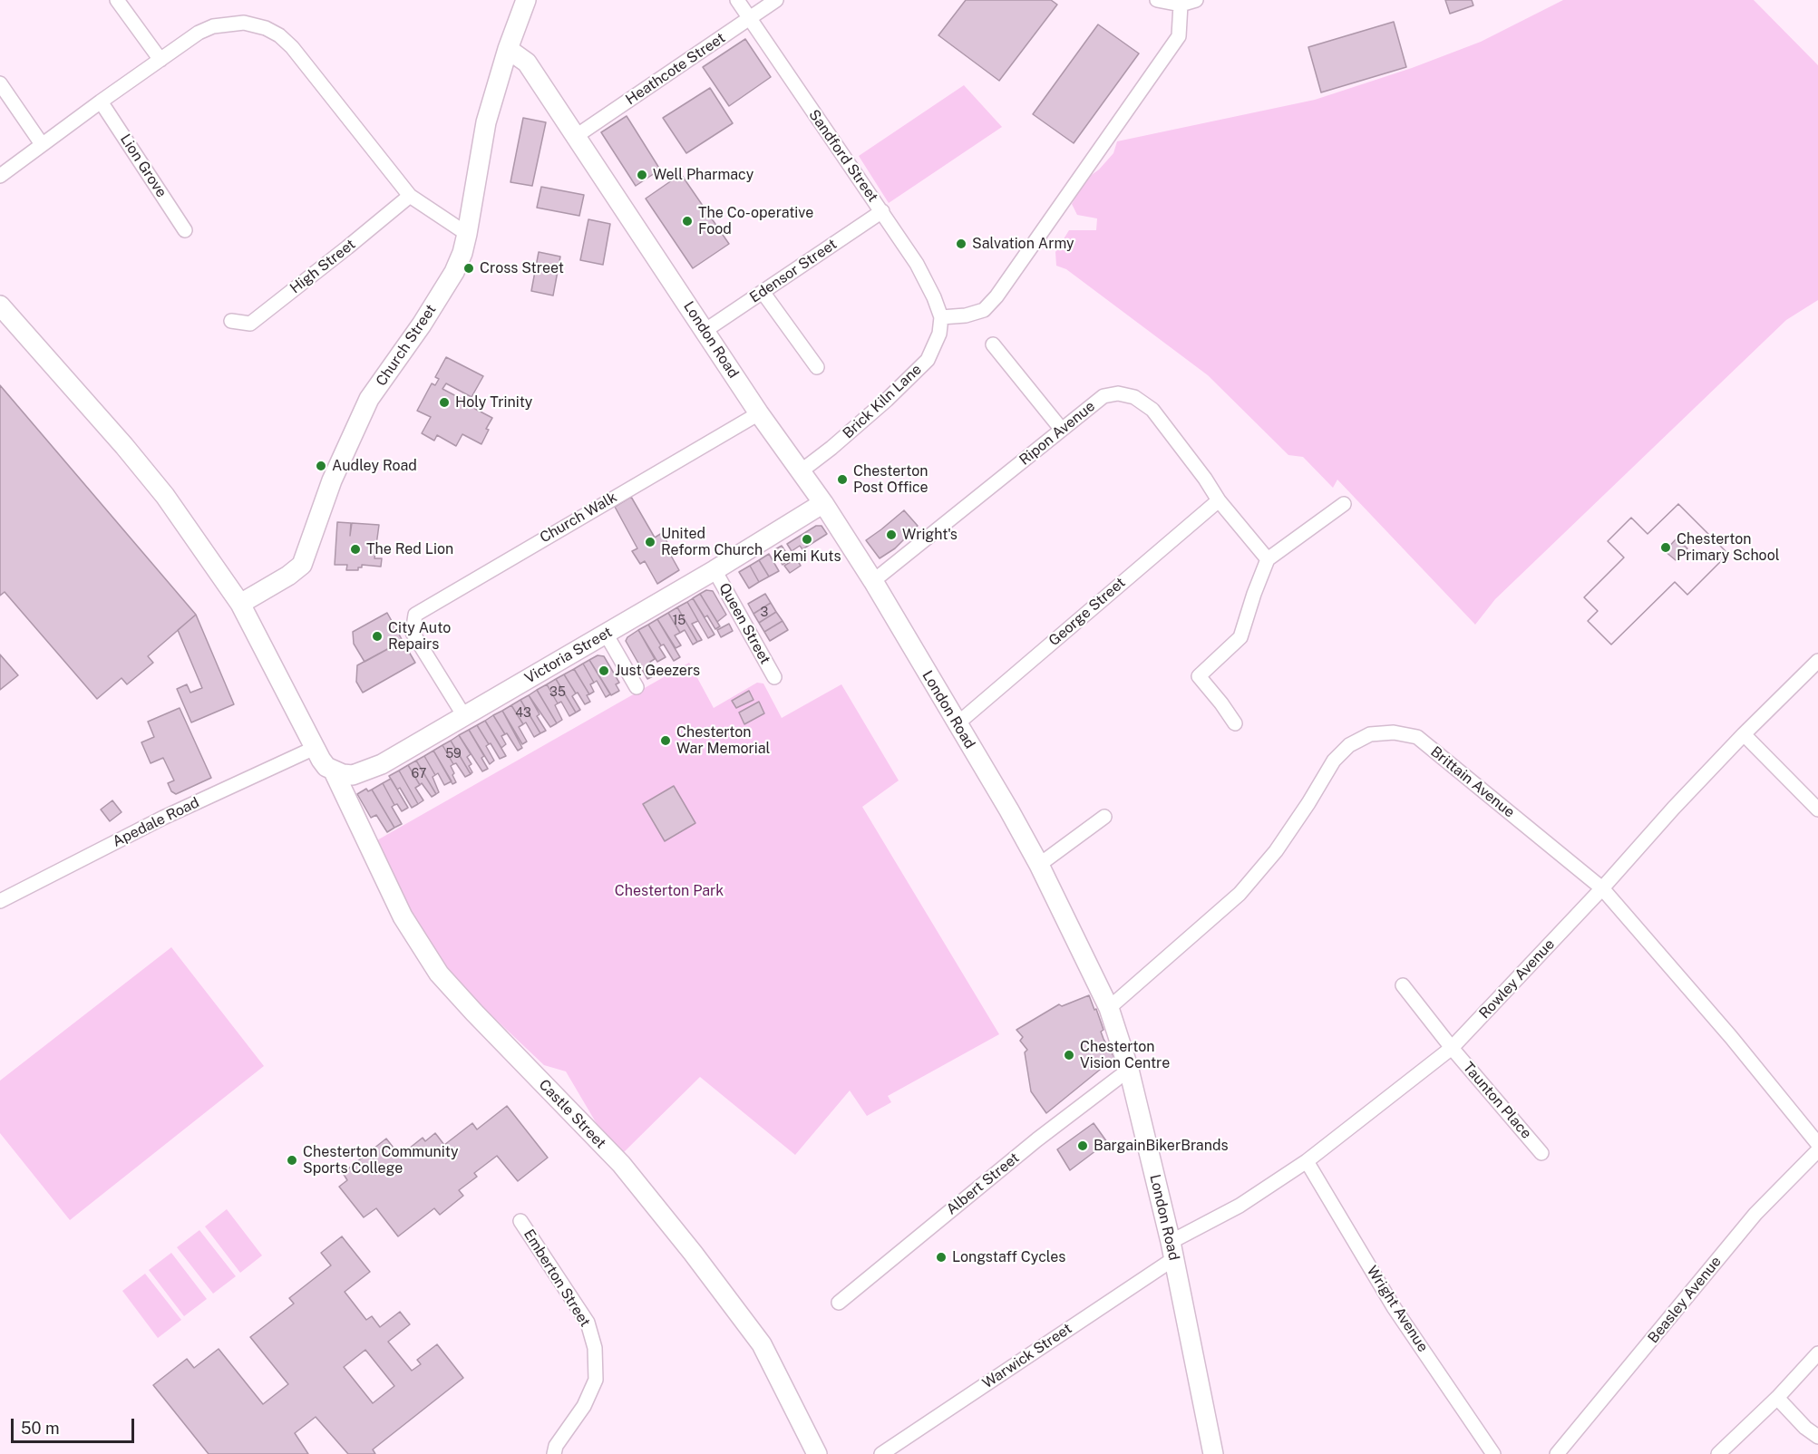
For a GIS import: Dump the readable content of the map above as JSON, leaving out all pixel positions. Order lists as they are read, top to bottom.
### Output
{
  "streets": {
    "main road": [
      "London Road",
      "Church Street",
      "Victoria Street",
      "Castle Street"
    ],
    "street": [
      "Heathcote Street",
      "Sandford Street",
      "Lion Grove",
      "High Street",
      "Edensor Street",
      "Brick Kiln Lane",
      "Ripon Avenue",
      "Church Walk",
      "George Street",
      "Queen Street",
      "Brittain Avenue",
      "Apedale Road",
      "Rowley Avenue",
      "Taunton Place",
      "Albert Street",
      "Emberton Street",
      "Beasley Avenue",
      "Wright Avenue",
      "Warwick Street"
    ]
  },
  "crossings": [
    ["Heathcote Street", "Sandford Street"],
    ["Heathcote Street", "London Road"],
    ["Sandford Street", "Edensor Street"],
    ["Sandford Street", "Brick Kiln Lane"],
    ["Edensor Street", "London Road"],
    ["London Road", "Church Street"],
    ["London Road", "Brick Kiln Lane"],
    ["London Road", "Ripon Avenue"],
    ["London Road", "Church Walk"],
    ["London Road", "George Street"],
    ["London Road", "Victoria Street"],
    ["London Road", "Brittain Avenue"],
    ["London Road", "Rowley Avenue"],
    ["London Road", "Albert Street"],
    ["London Road", "Warwick Street"],
    ["Ripon Avenue", "George Street"],
    ["Church Walk", "Victoria Street"],
    ["Queen Street", "Victoria Street"],
    ["Victoria Street", "Castle Street"],
    ["Brittain Avenue", "Rowley Avenue"],
    ["Rowley Avenue", "Taunton Place"],
    ["Rowley Avenue", "Wright Avenue"],
    ["Rowley Avenue", "Warwick Street"]
  ],
  "parks": ["Chesterton Park"],
  "places": [
    "Well Pharmacy",
    "The Co-operative Food",
    "Salvation Army",
    "Cross Street",
    "Holy Trinity",
    "Audley Road",
    "Chesterton Post Office",
    "Wright's",
    "Kemi Kuts",
    "United Reform Church",
    "Chesterton Primary School",
    "The Red Lion",
    "City Auto Repairs",
    "Just Geezers",
    "Chesterton War Memorial",
    "Chesterton Vision Centre",
    "BargainBikerBrands",
    "Chesterton Community Sports College",
    "Longstaff Cycles"
  ],
  "house_numbers": [
    "3",
    "15",
    "35",
    "43",
    "59",
    "67"
  ],
  "scale_bar": "50 m"
}
